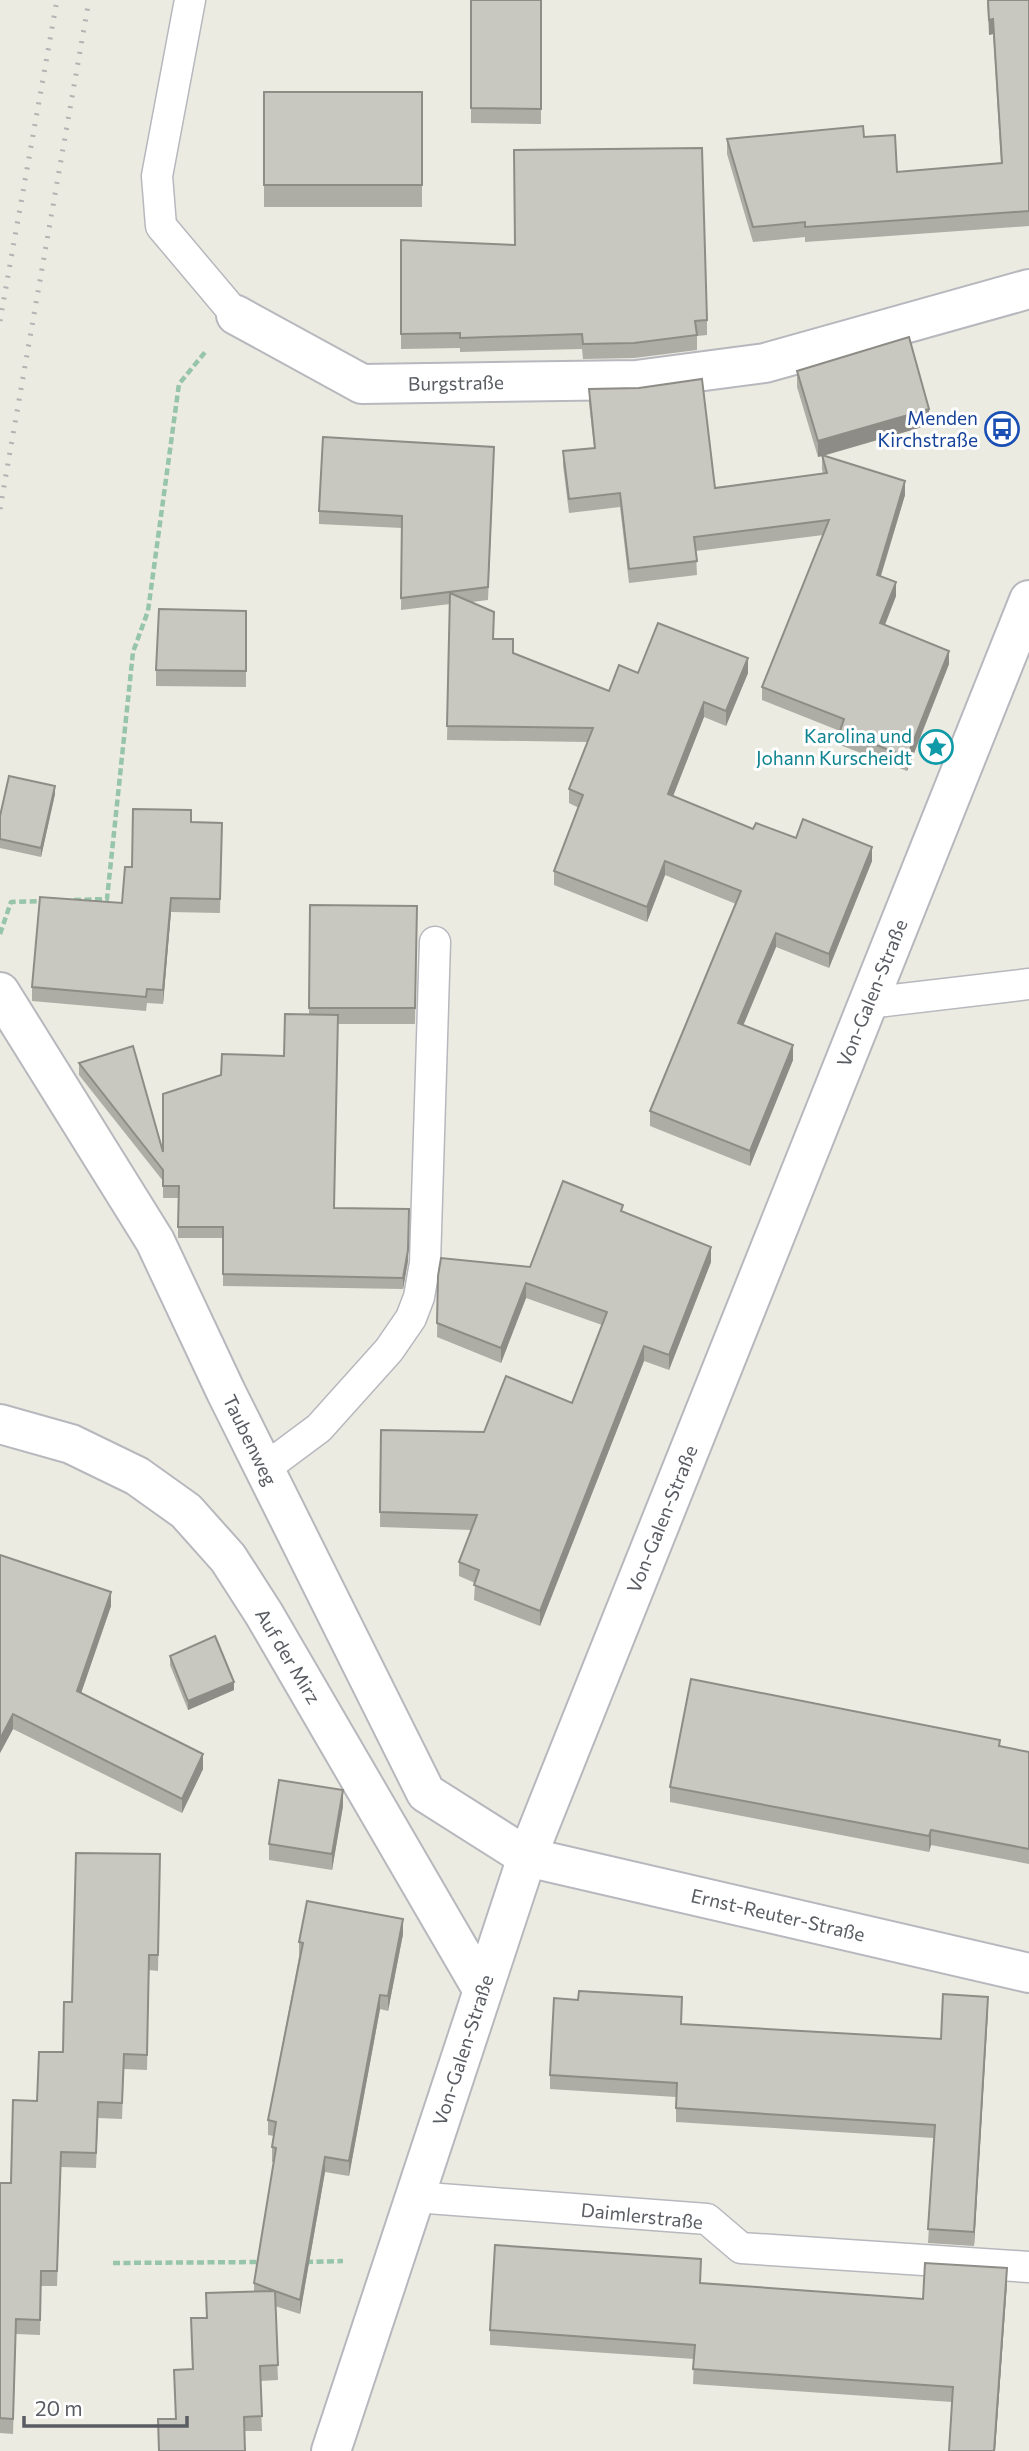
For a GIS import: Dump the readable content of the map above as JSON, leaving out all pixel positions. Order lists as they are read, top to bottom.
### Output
{
  "streets": {
    "street": [
      "Burgstraße",
      "Von-Galen-Straße",
      "Taubenweg",
      "Auf der Mirz",
      "Ernst-Reuter-Straße"
    ],
    "lane": ["Daimlerstraße"]
  },
  "crossings": [
    ["Von-Galen-Straße", "Taubenweg"],
    ["Von-Galen-Straße", "Auf der Mirz"],
    ["Von-Galen-Straße", "Ernst-Reuter-Straße"],
    ["Von-Galen-Straße", "Daimlerstraße"],
    ["Taubenweg", "Ernst-Reuter-Straße"]
  ],
  "places": {
    "bus stop": ["Menden Kirchstraße"],
    "place": ["Karolina und Johann Kurscheidt"]
  },
  "scale_bar": "20 m"
}
